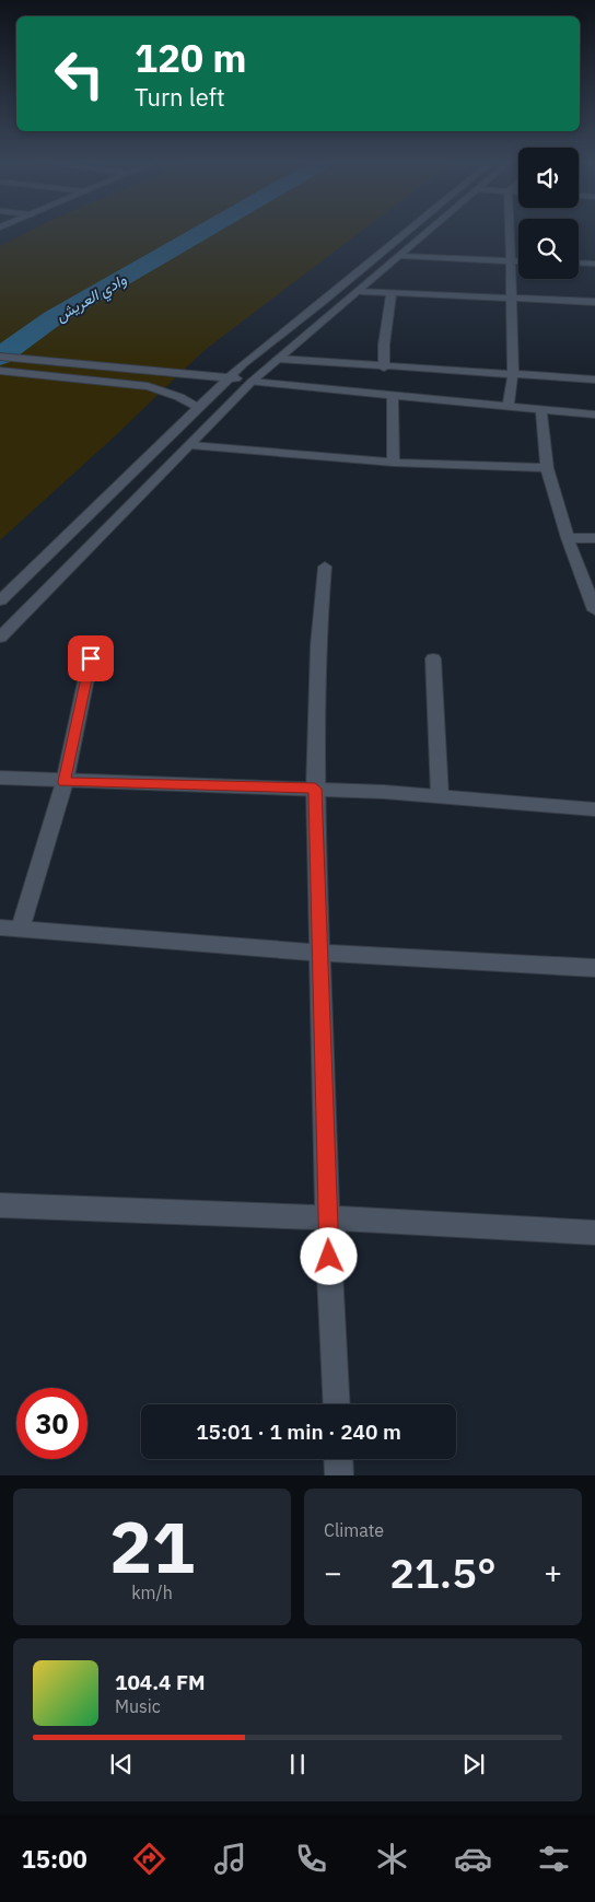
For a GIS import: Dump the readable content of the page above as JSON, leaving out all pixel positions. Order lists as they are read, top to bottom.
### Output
{
  "water": ["وادي العريش"],
  "page": {
    "turn": ["120 m", "Turn left"],
    "limit": "30",
    "trip": "15:01 · 1 min · 240 m",
    "tile": [
      ["21", "km/h"],
      "Climate"
    ],
    "heat": ["−", "21.5°", "+"],
    "song": ["104.4 FM", "Music"],
    "tabs": "15:00"
  }
}
